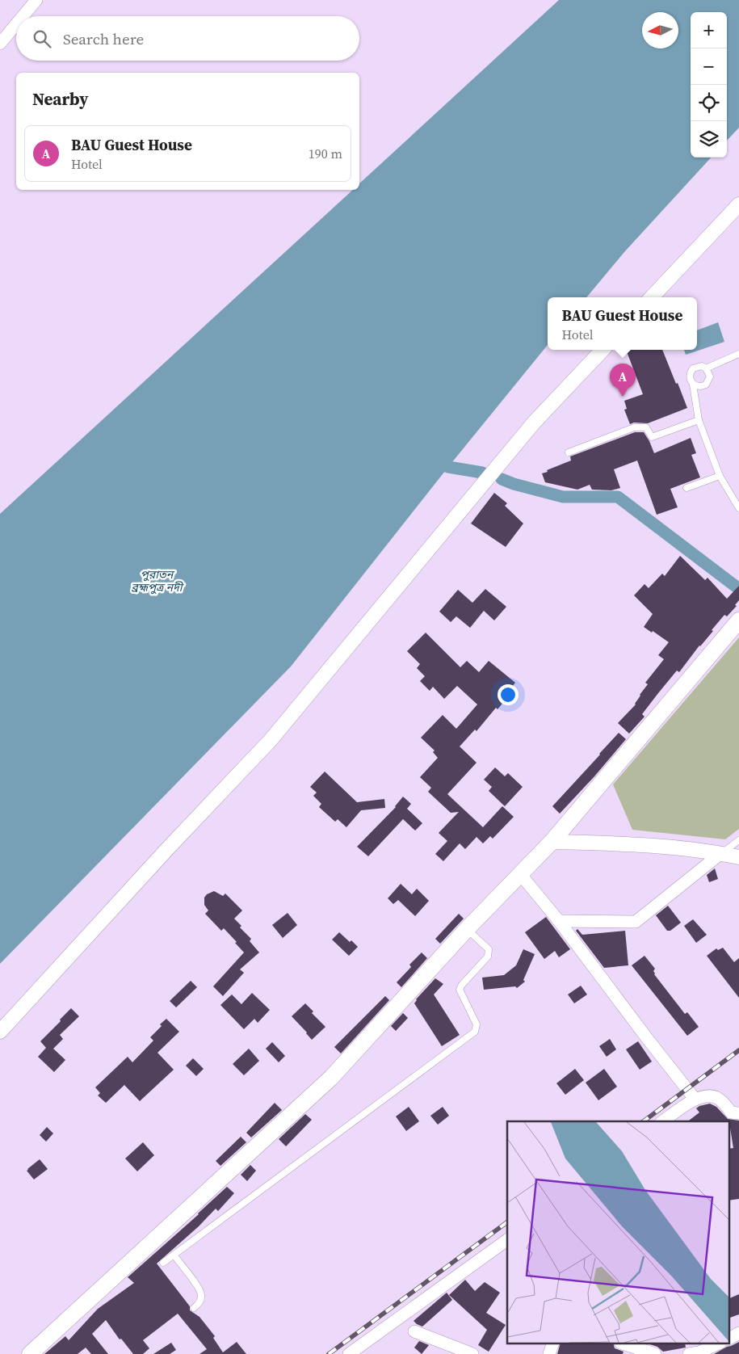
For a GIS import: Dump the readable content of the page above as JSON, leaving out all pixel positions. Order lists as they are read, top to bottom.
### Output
{
  "water": ["পুরাতন ব্রহ্মপুত্র নদী"],
  "north": "left",
  "page": {
    "map_buttons": ["+", "−"],
    "search": "Search here",
    "heading": "Nearby",
    "list": [
      {
        "mark": "A",
        "name": "BAU Guest House",
        "note": "Hotel",
        "value": "190 m"
      }
    ],
    "popup": ["BAU Guest House", "Hotel"],
    "pins": "A"
  }
}
